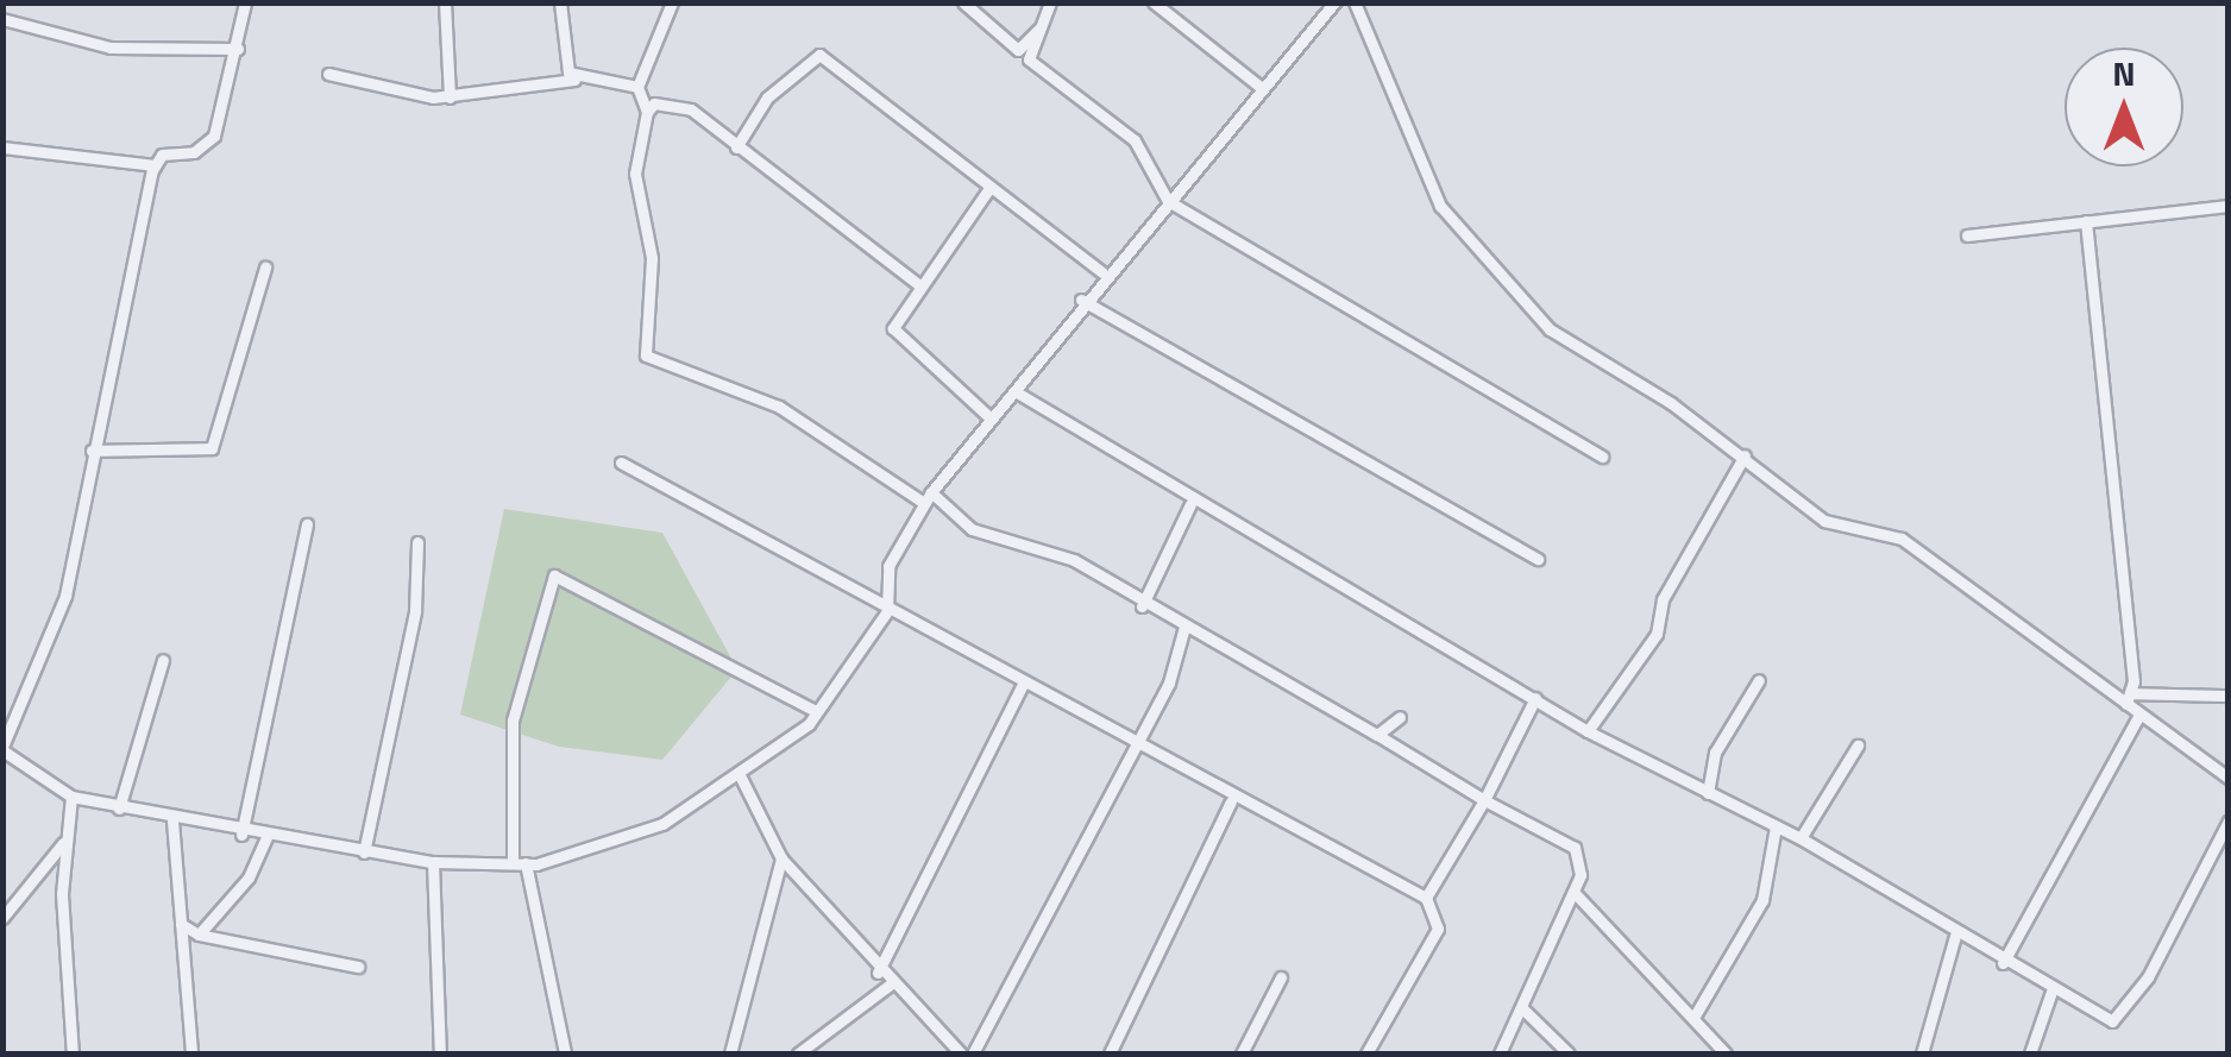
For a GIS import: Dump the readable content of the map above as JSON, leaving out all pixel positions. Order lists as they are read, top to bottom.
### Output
{
  "north": "top"
}
